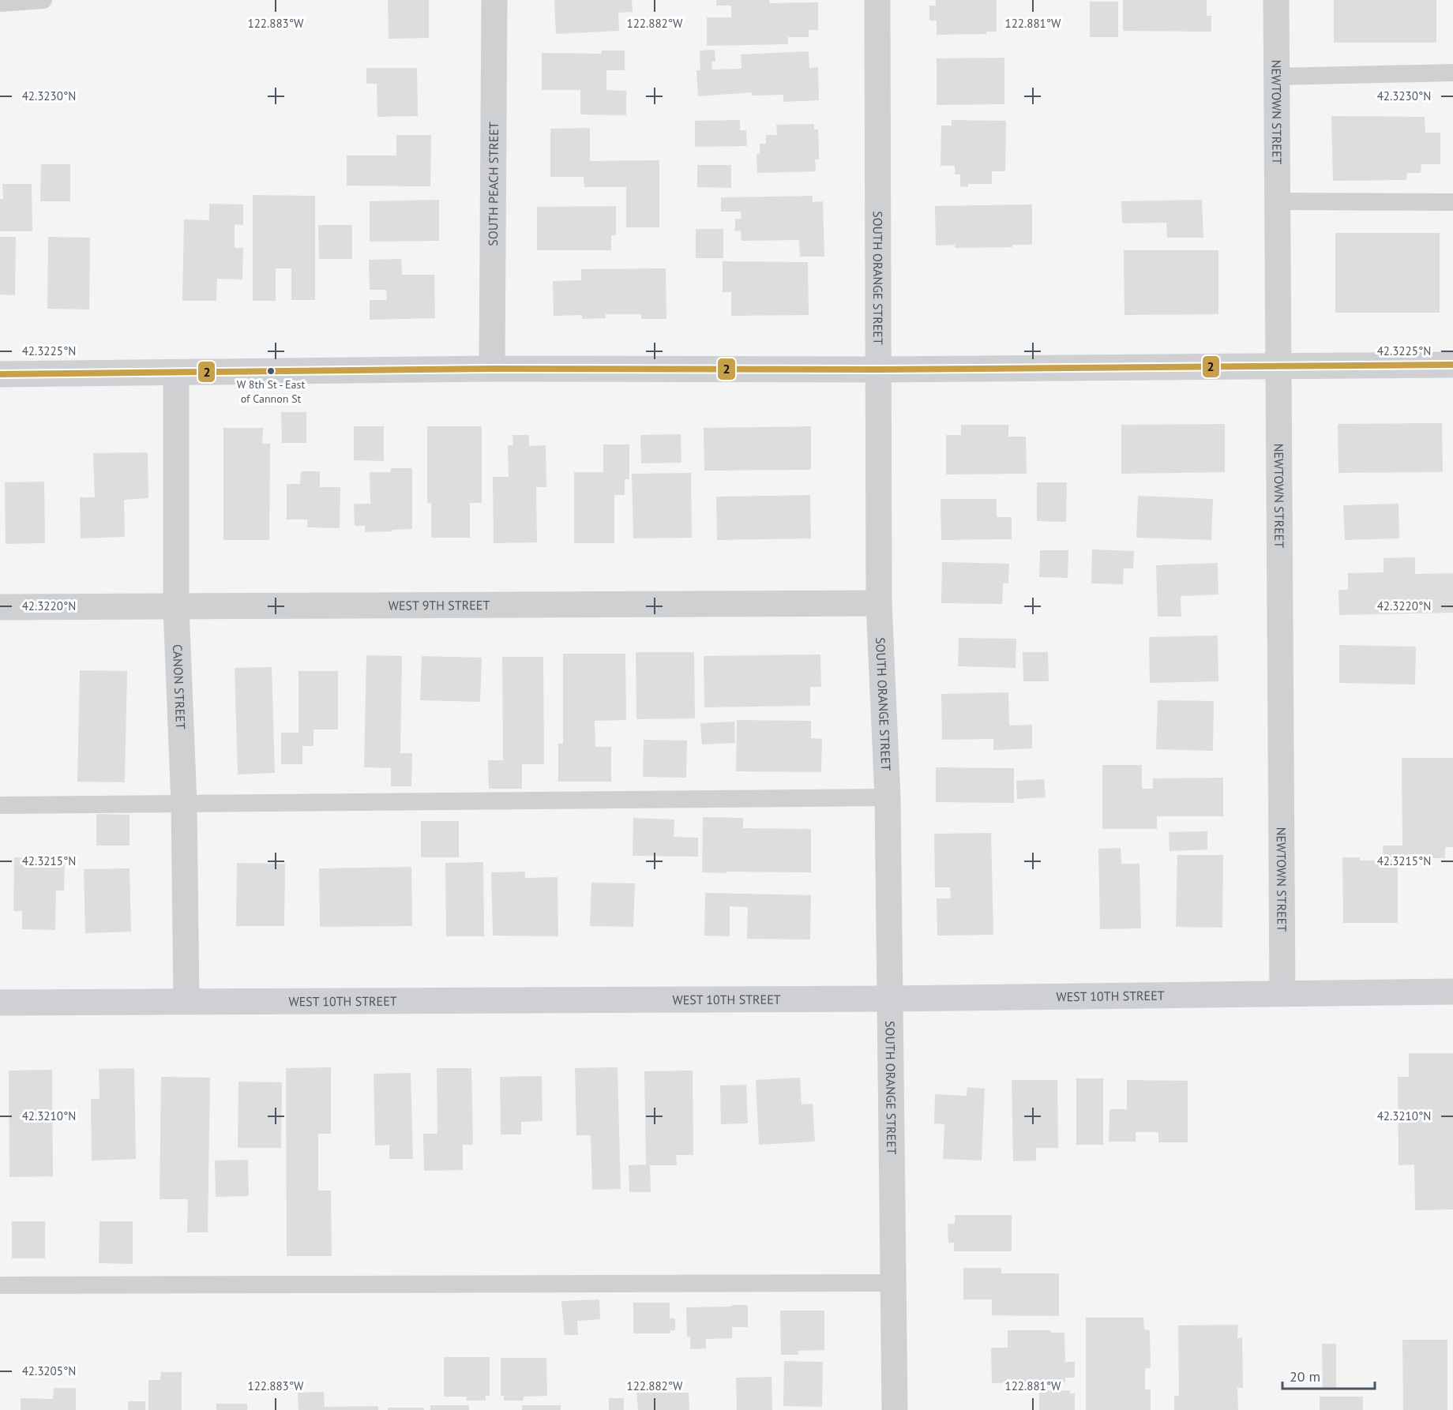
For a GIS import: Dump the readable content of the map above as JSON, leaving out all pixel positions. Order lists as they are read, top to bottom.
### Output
{
  "streets": {
    "main road": ["WEST 10TH STREET"],
    "street": [
      "NEWTOWN STREET",
      "SOUTH PEACH STREET",
      "SOUTH ORANGE STREET",
      "WEST 9TH STREET",
      "CANON STREET"
    ]
  },
  "crossings": [
    ["NEWTOWN STREET", "WEST 10TH STREET"],
    ["SOUTH ORANGE STREET", "WEST 9TH STREET"],
    ["SOUTH ORANGE STREET", "WEST 10TH STREET"],
    ["WEST 9TH STREET", "CANON STREET"],
    ["CANON STREET", "WEST 10TH STREET"]
  ],
  "places": ["W 8th St - East of Cannon St"],
  "lines": ["transit line 2"],
  "scale_bar": "20 m",
  "coordinates": [
    "122.883°W",
    "122.882°W",
    "122.881°W",
    "42.3230°N",
    "42.3225°N",
    "42.3220°N",
    "42.3215°N",
    "42.3210°N",
    "42.3205°N"
  ]
}
